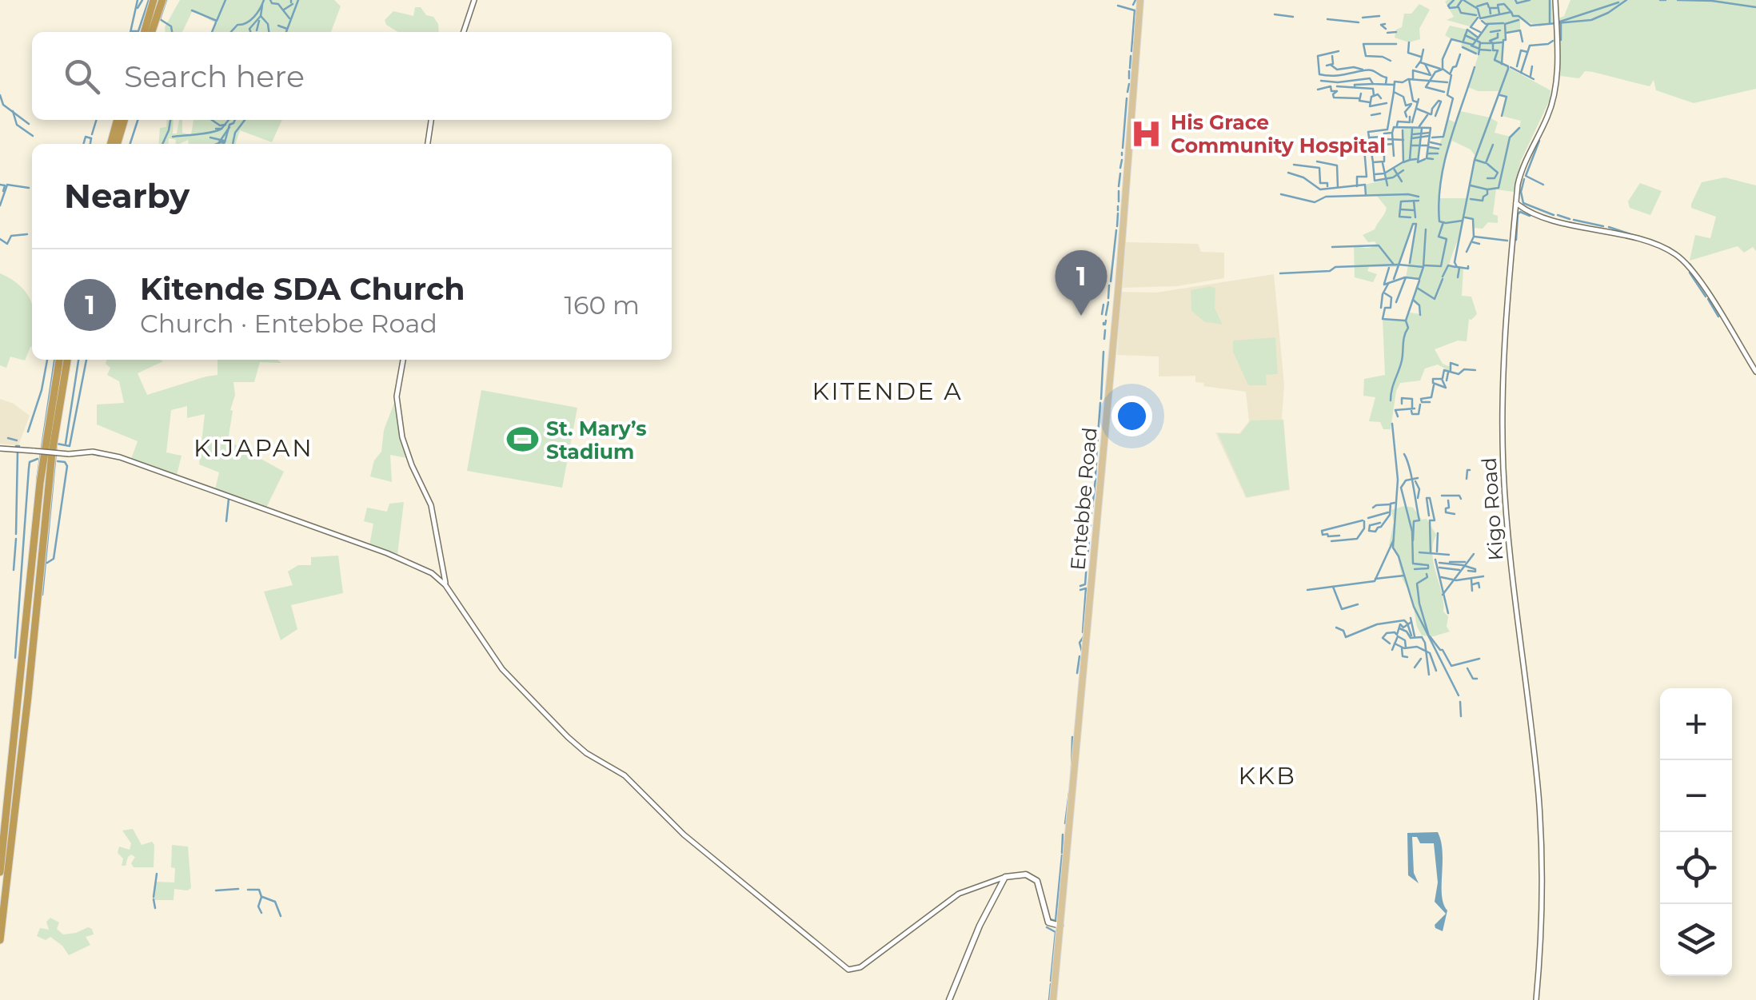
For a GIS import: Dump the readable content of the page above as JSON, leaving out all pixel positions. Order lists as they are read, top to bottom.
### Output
{
  "streets": {
    "main road": ["Entebbe Road"],
    "street": ["Kigo Road"]
  },
  "districts": ["KITENDE A", "KIJAPAN", "KKB"],
  "places": {
    "hospital": ["His Grace Community Hospital"],
    "sports": ["St. Mary’s Stadium"]
  },
  "page": {
    "search": "Search here",
    "heading": "Nearby",
    "list": [
      {
        "mark": "1",
        "name": "Kitende SDA Church",
        "note": "Church · Entebbe Road",
        "value": "160 m"
      }
    ],
    "pins": "1",
    "map_buttons": ["+", "−"]
  }
}
